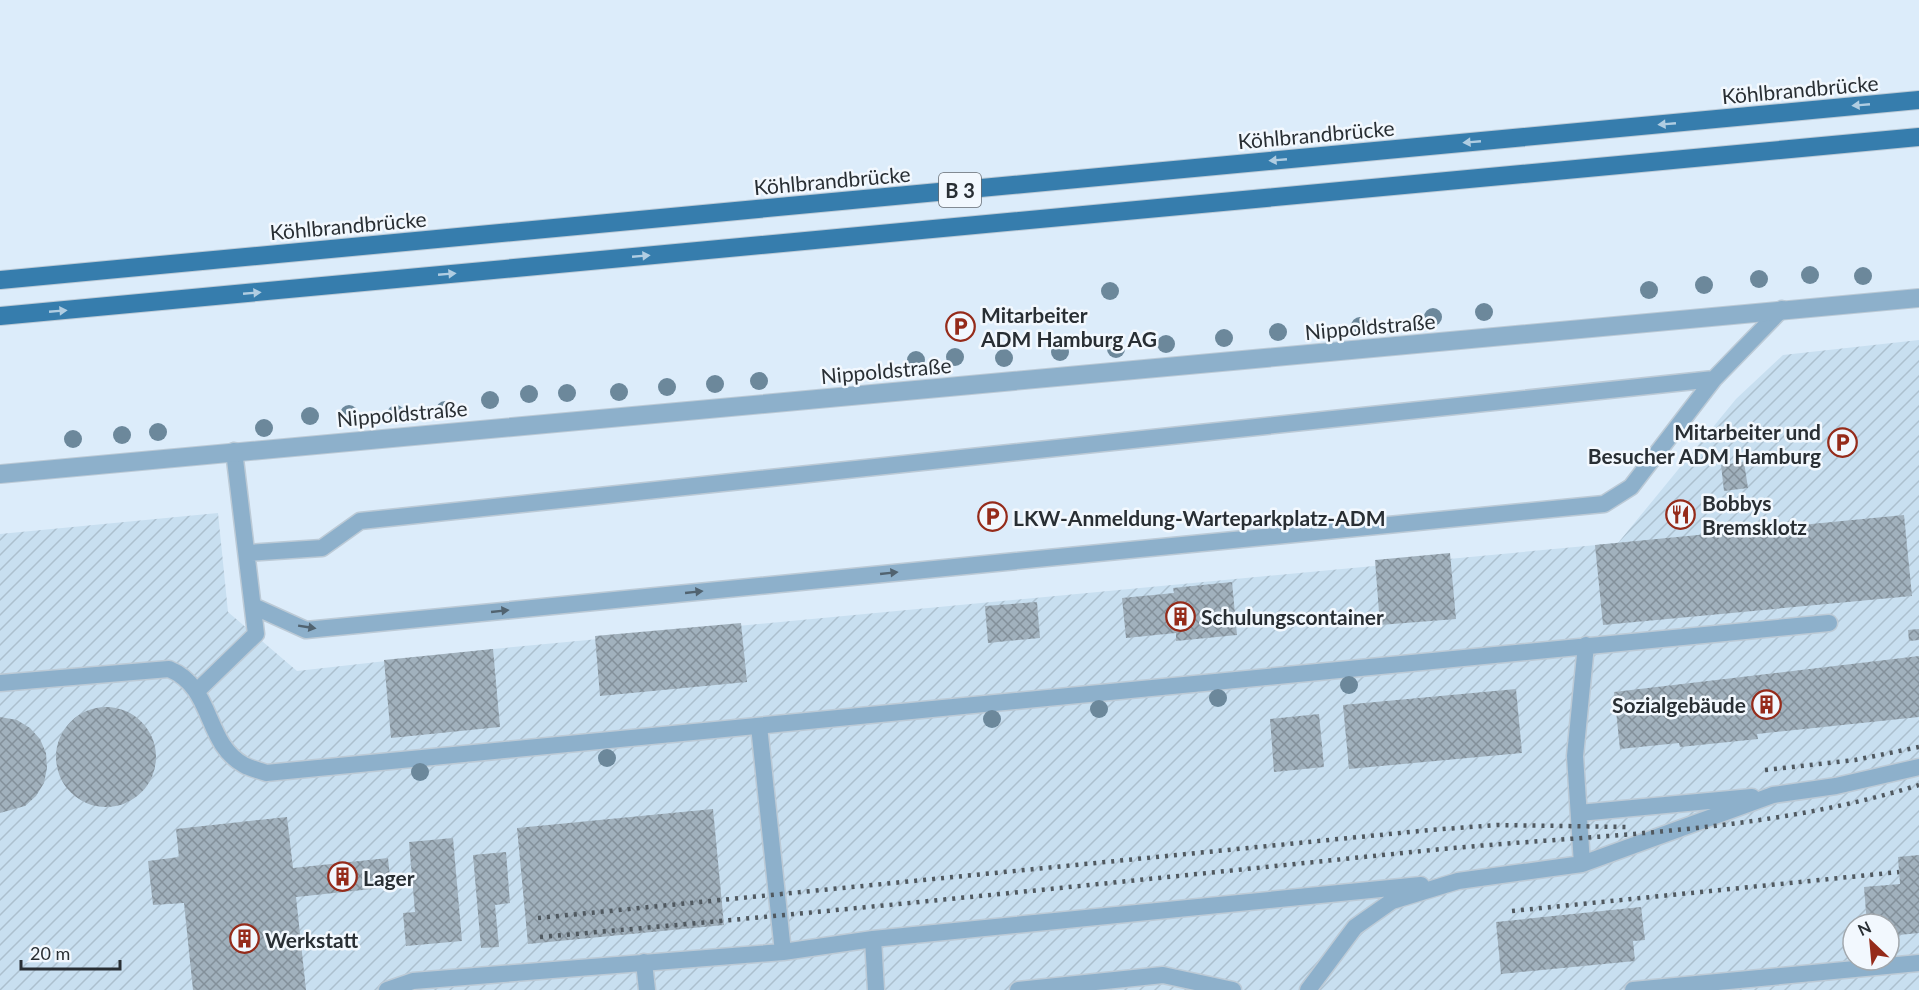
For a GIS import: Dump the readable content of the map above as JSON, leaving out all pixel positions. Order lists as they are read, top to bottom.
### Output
{
  "streets": {
    "main road": ["Köhlbrandbrücke", "B 3"],
    "street": ["Nippoldstraße"]
  },
  "places": {
    "parking": ["Mitarbeiter ADM Hamburg AG", "Mitarbeiter und Besucher ADM Hamburg", "LKW-Anmeldung-Warteparkplatz-ADM"],
    "restaurant": ["Bobbys Bremsklotz"],
    "building": [
      "Schulungscontainer",
      "Sozialgebäude",
      "Lager",
      "Werkstatt"
    ]
  },
  "scale_bar": "20 m",
  "north": "top left"
}
